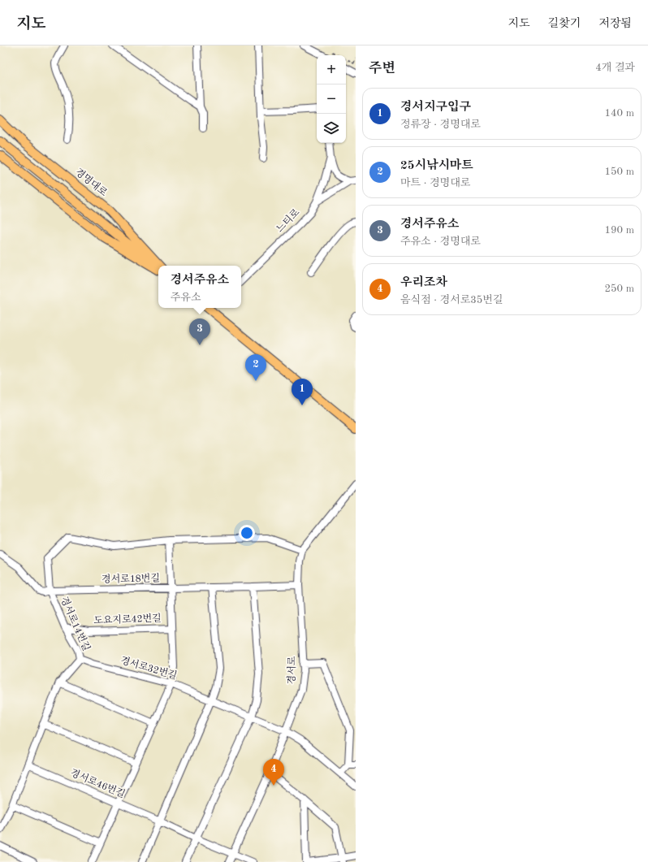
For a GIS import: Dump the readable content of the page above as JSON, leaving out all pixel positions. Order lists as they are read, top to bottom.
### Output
{
  "streets": {
    "main road": ["경명대로"],
    "street": [
      "느티로",
      "경서로18번길",
      "도요지로42번길",
      "경서로14번길",
      "경서로32번길",
      "경서로",
      "경서로46번길"
    ]
  },
  "crossings": [
    ["경서로18번길", "도요지로42번길"],
    ["경서로18번길", "경서로14번길"],
    ["경서로18번길", "경서로"],
    ["도요지로42번길", "경서로14번길"],
    ["도요지로42번길", "경서로32번길"],
    ["도요지로42번길", "경서로46번길"],
    ["경서로14번길", "경서로32번길"],
    ["경서로14번길", "경서로"],
    ["경서로14번길", "경서로46번길"],
    ["경서로32번길", "경서로"],
    ["경서로", "경서로46번길"]
  ],
  "page": {
    "header": "지도",
    "nav": ["지도", "길찾기", "저장됨"],
    "heading": ["주변", "4개 결과"],
    "map_buttons": ["+", "−"],
    "list": [
      {
        "mark": "1",
        "name": "경서지구입구",
        "note": "정류장 · 경명대로",
        "value": "140 m"
      },
      {
        "mark": "2",
        "name": "25시낚시마트",
        "note": "마트 · 경명대로",
        "value": "150 m"
      },
      {
        "mark": "3",
        "name": "경서주유소",
        "note": "주유소 · 경명대로",
        "value": "190 m"
      },
      {
        "mark": "4",
        "name": "우리조차",
        "note": "음식점 · 경서로35번길",
        "value": "250 m"
      }
    ],
    "popup": ["경서주유소", "주유소"],
    "pins": [
      "3",
      "2",
      "1",
      "4"
    ]
  }
}
